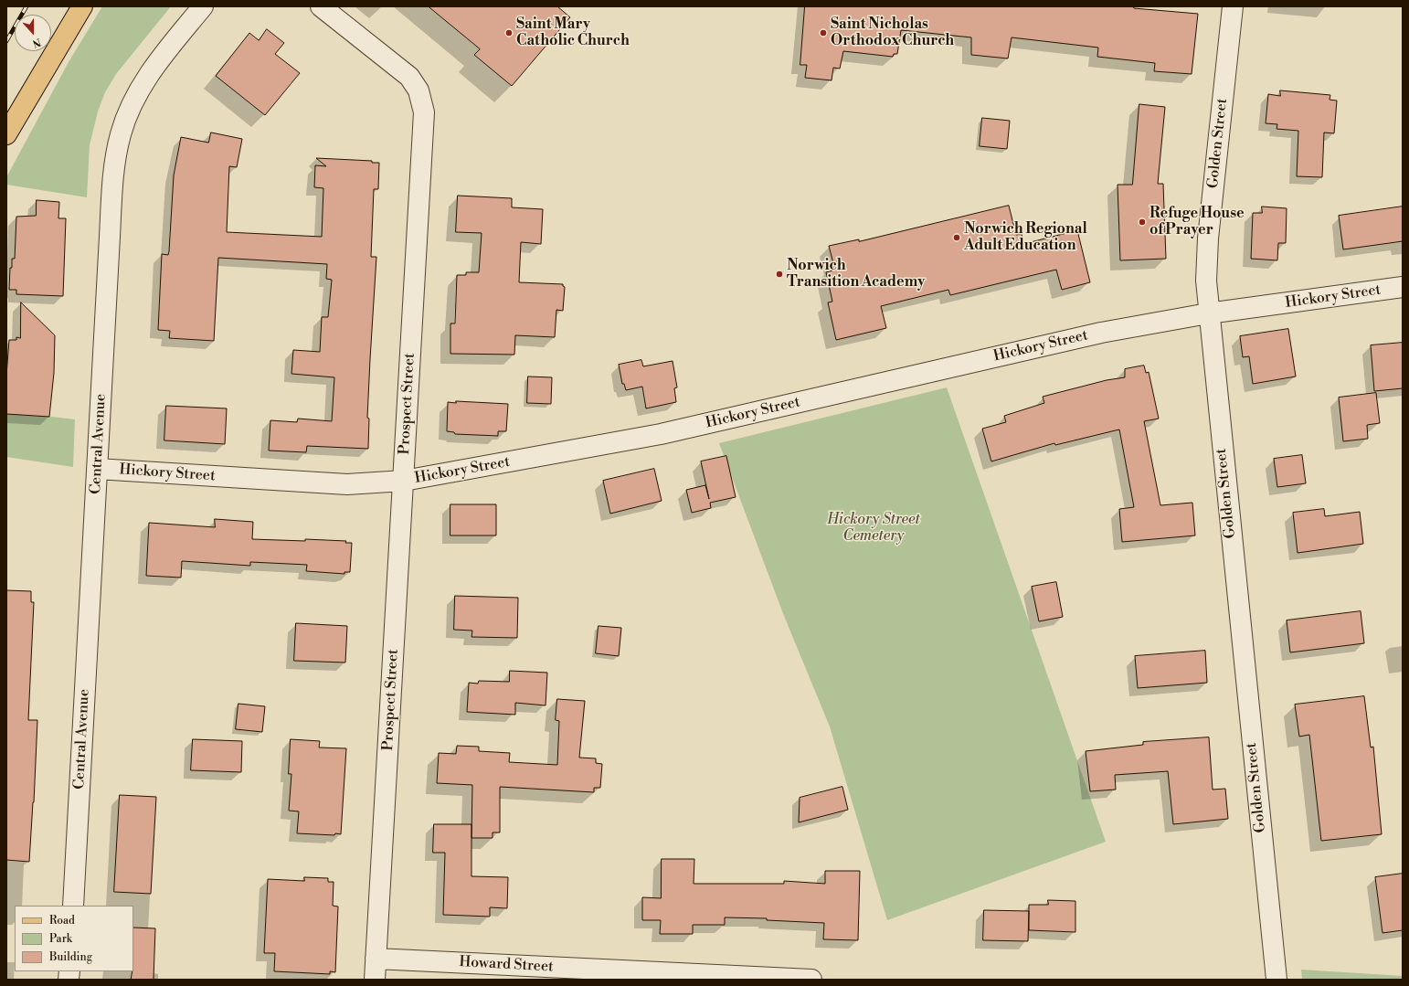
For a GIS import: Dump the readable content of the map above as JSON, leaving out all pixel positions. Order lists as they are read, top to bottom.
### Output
{
  "streets": {
    "street": [
      "Golden Street",
      "Hickory Street",
      "Prospect Street",
      "Central Avenue",
      "Howard Street"
    ]
  },
  "crossings": [
    ["Golden Street", "Hickory Street"],
    ["Hickory Street", "Prospect Street"],
    ["Hickory Street", "Central Avenue"],
    ["Prospect Street", "Howard Street"]
  ],
  "parks": ["Hickory Street Cemetery"],
  "places": [
    "Saint Mary Catholic Church",
    "Saint Nicholas Orthodox Church",
    "Refuge House of Prayer",
    "Norwich Regional Adult Education",
    "Norwich Transition Academy"
  ],
  "legend": ["Road", "Park", "Building"],
  "north": "bottom"
}
